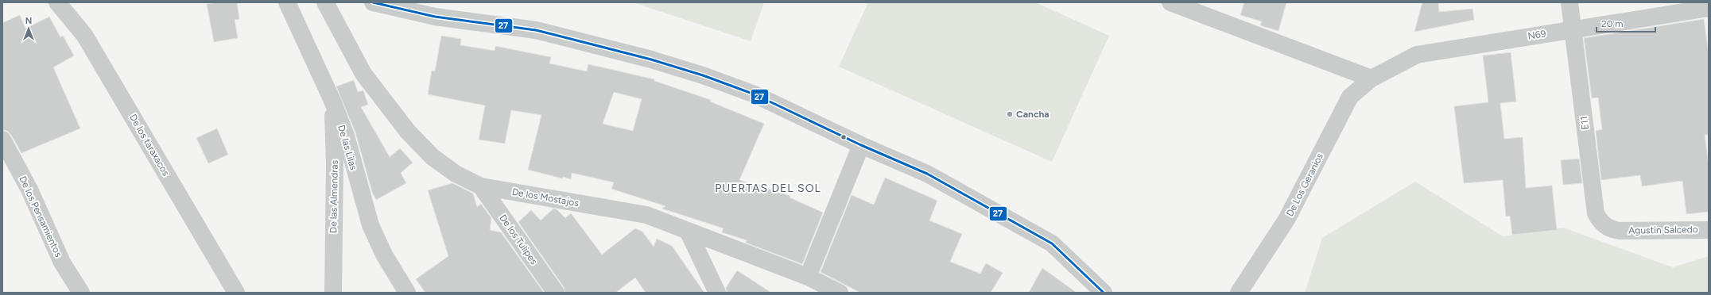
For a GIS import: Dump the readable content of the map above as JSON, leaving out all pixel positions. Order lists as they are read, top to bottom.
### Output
{
  "streets": {
    "street": [
      "N69",
      "E11",
      "De los taraxacos",
      "De las Lilas",
      "De Los Geranios",
      "De las Almendras",
      "De los Mostajos",
      "De los Pensamientos",
      "Agustin Salcedo",
      "De los Tulipes"
    ]
  },
  "crossings": [
    ["N69", "E11"],
    ["N69", "De Los Geranios"],
    ["E11", "Agustin Salcedo"],
    ["De las Lilas", "De las Almendras"],
    ["De los Mostajos", "De los Tulipes"]
  ],
  "districts": ["PUERTAS DEL SOL"],
  "places": ["Cancha"],
  "lines": ["transit line 27"],
  "scale_bar": "20 m",
  "north": "top"
}
